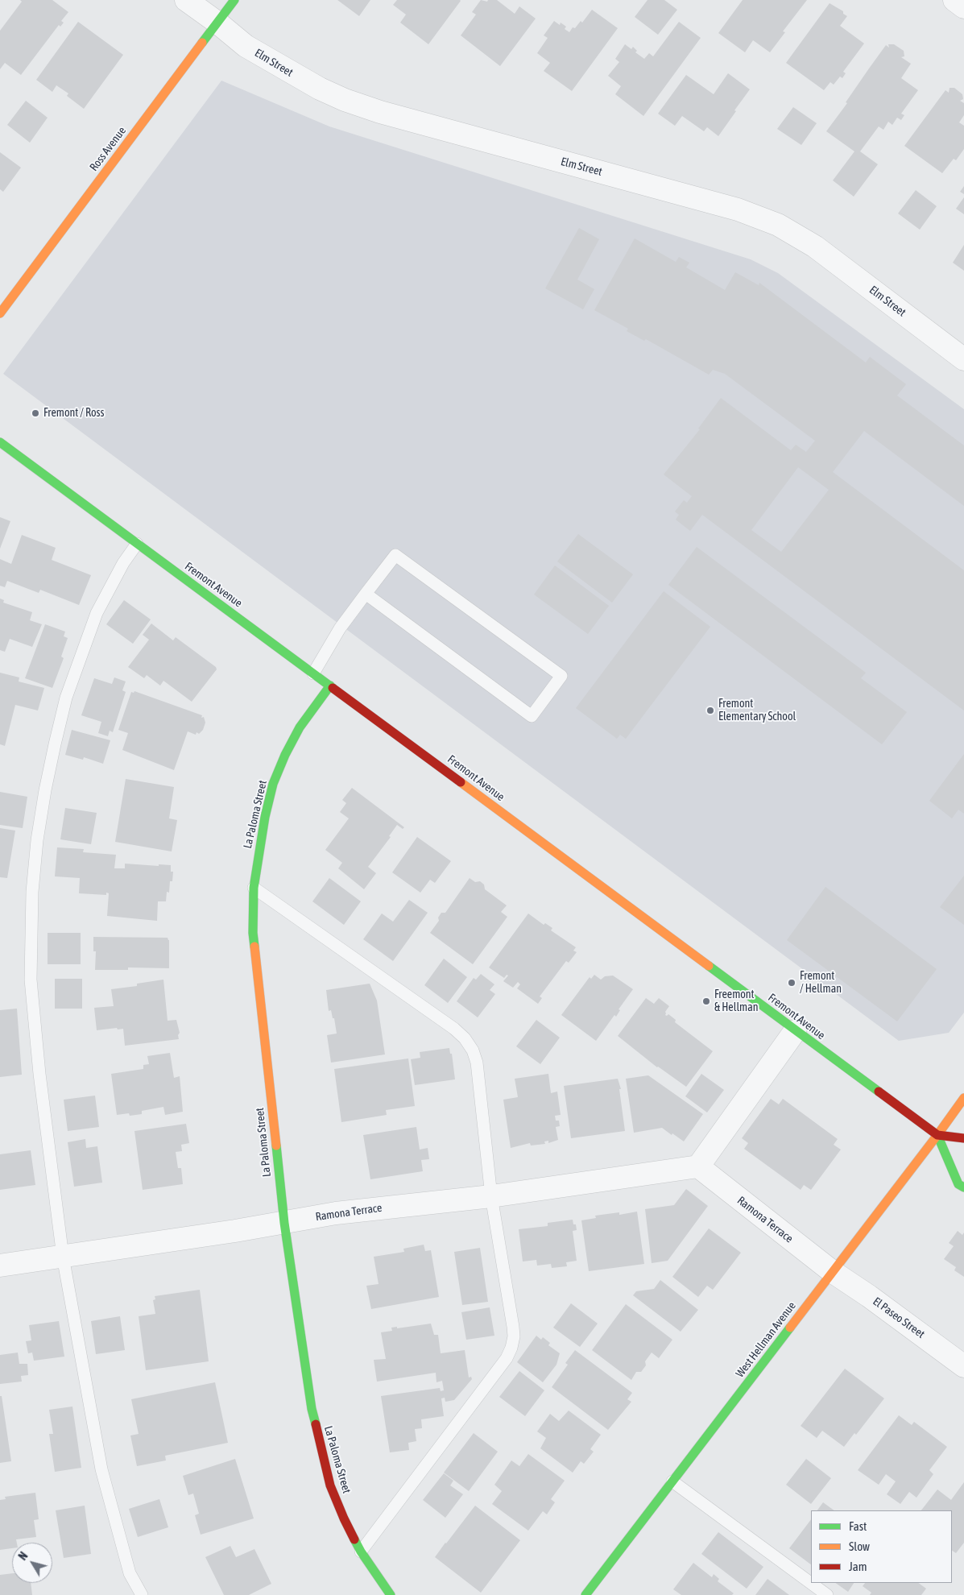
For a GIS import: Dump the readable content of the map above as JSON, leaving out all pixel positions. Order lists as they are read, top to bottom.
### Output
{
  "streets": {
    "street": [
      "Elm Street",
      "Ross Avenue",
      "Fremont Avenue",
      "La Paloma Street",
      "Ramona Terrace",
      "El Paseo Street",
      "West Hellman Avenue"
    ]
  },
  "crossings": [
    ["Elm Street", "Ross Avenue"],
    ["Fremont Avenue", "La Paloma Street"],
    ["Fremont Avenue", "West Hellman Avenue"],
    ["La Paloma Street", "Ramona Terrace"],
    ["Ramona Terrace", "El Paseo Street"],
    ["Ramona Terrace", "West Hellman Avenue"],
    ["El Paseo Street", "West Hellman Avenue"]
  ],
  "places": [
    "Fremont / Ross",
    "Fremont Elementary School",
    "Fremont / Hellman",
    "Freemont & Hellman"
  ],
  "legend": ["Fast", "Slow", "Jam"],
  "north": "top left"
}
